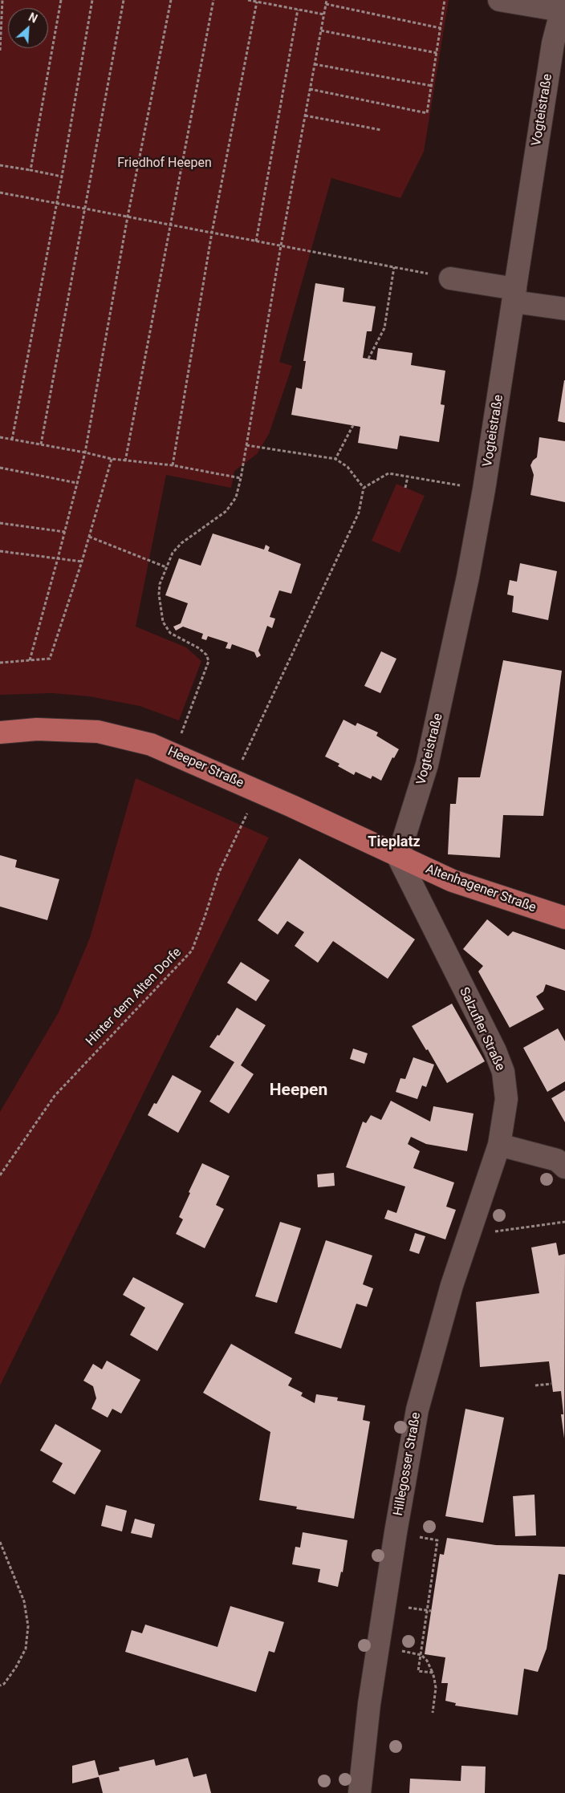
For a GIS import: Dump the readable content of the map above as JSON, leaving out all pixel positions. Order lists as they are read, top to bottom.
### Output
{
  "streets": {
    "main road": ["Heeper Straße", "Altenhagener Straße"],
    "street": ["Vogteistraße", "Salzufler Straße", "Hillegosser Straße"],
    "path": ["Hinter dem Alten Dorfe"]
  },
  "crossings": [
    ["Vogteistraße", "Heeper Straße"],
    ["Vogteistraße", "Altenhagener Straße"],
    ["Vogteistraße", "Salzufler Straße"],
    ["Heeper Straße", "Altenhagener Straße"],
    ["Heeper Straße", "Hinter dem Alten Dorfe"],
    ["Heeper Straße", "Salzufler Straße"],
    ["Altenhagener Straße", "Salzufler Straße"],
    ["Salzufler Straße", "Hillegosser Straße"]
  ],
  "districts": ["Tieplatz", "Heepen"],
  "parks": ["Friedhof Heepen"],
  "north": "top right"
}
